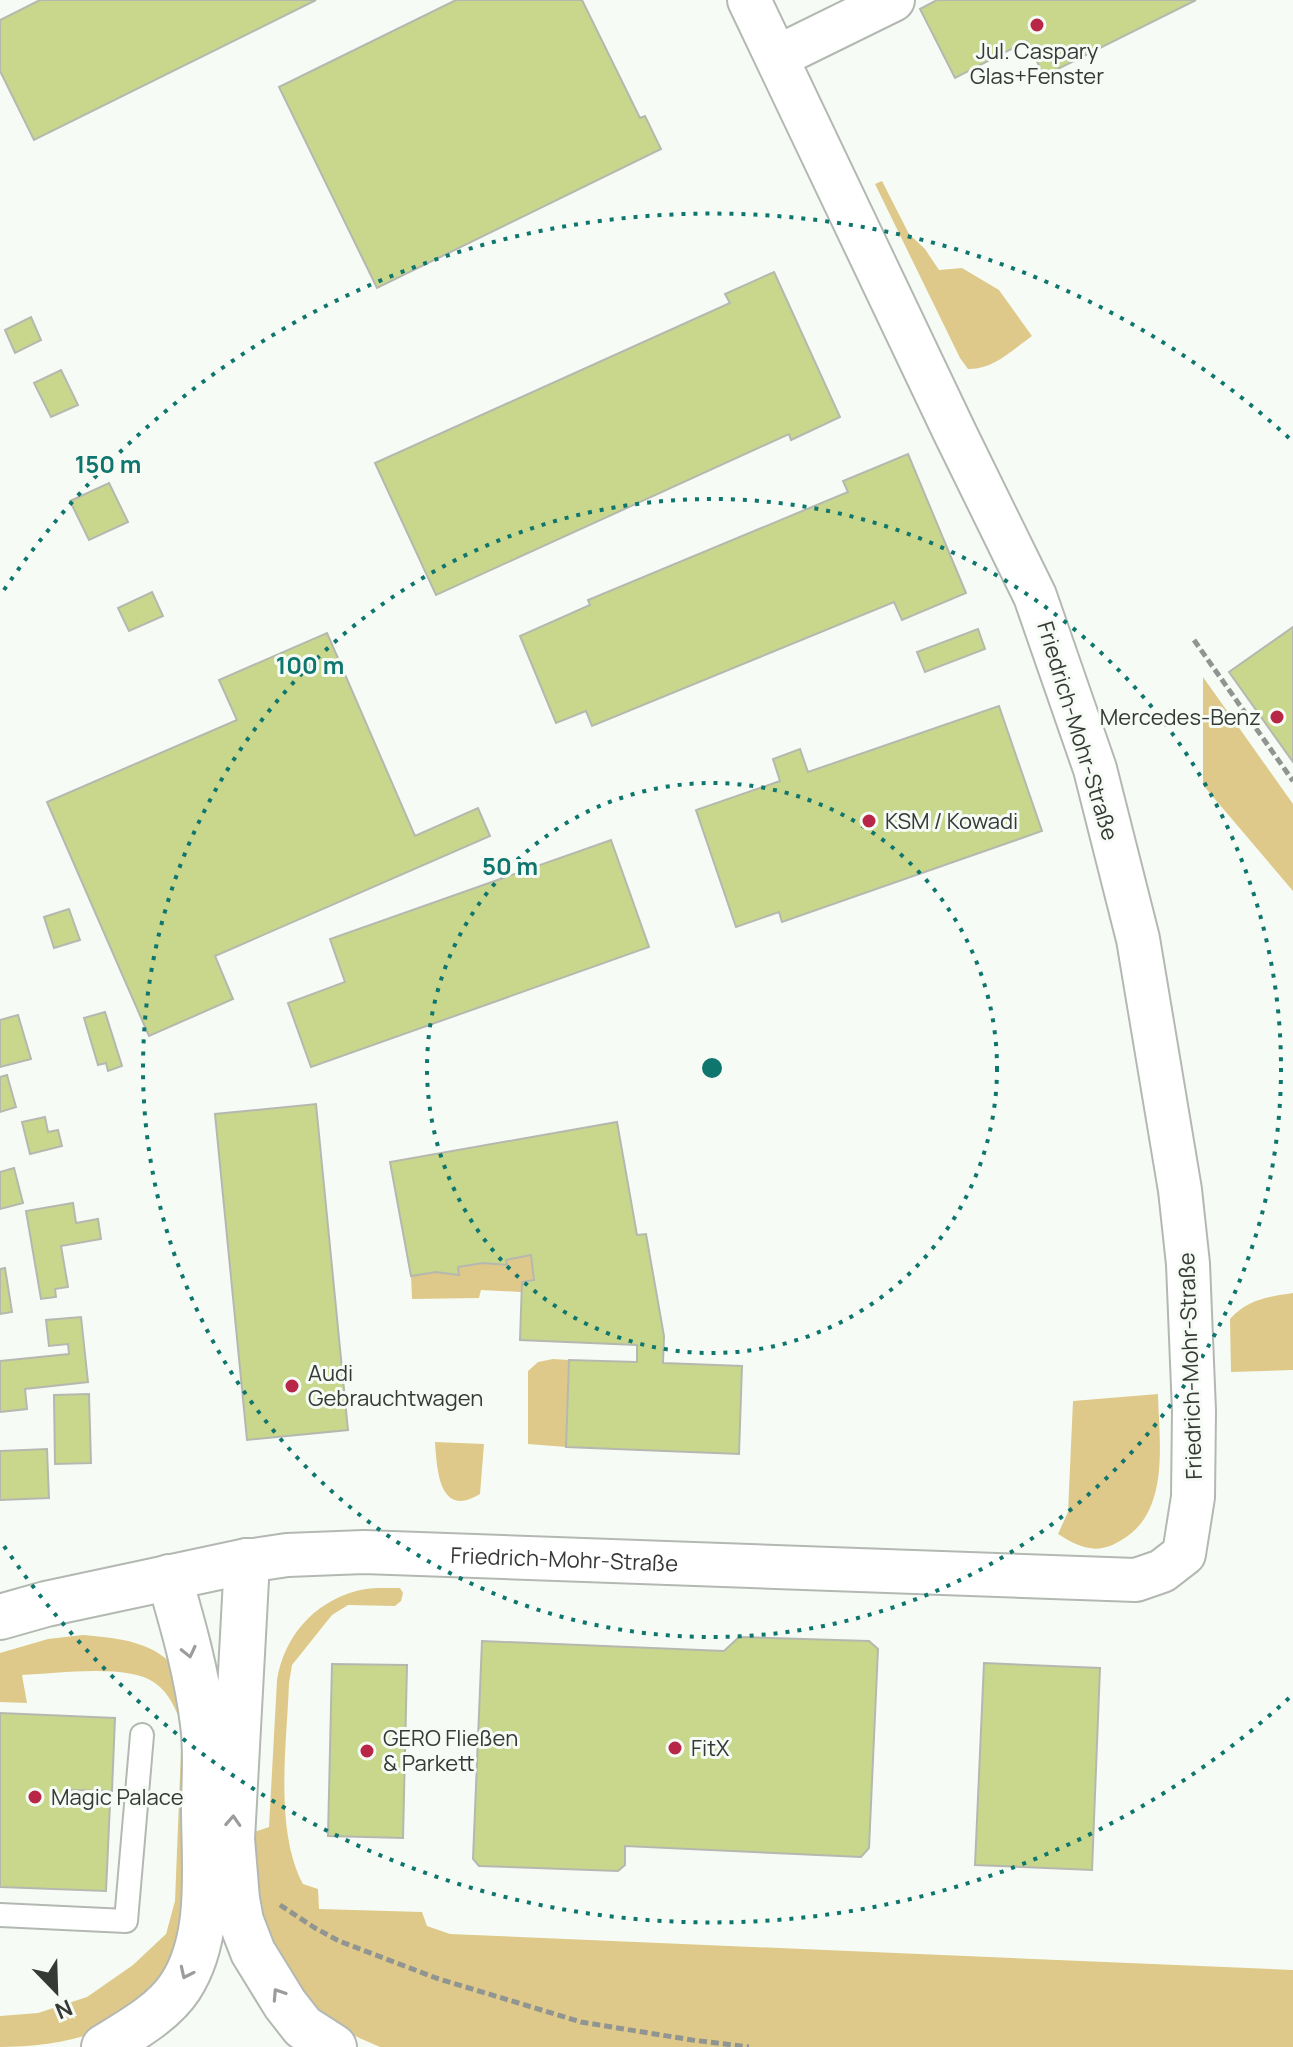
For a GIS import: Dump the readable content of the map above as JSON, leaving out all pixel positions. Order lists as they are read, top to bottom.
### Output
{
  "streets": {
    "main road": ["Friedrich-Mohr-Straße"]
  },
  "places": [
    "Jul. Caspary Glas+Fenster",
    "Mercedes-Benz",
    "KSM / Kowadi",
    "Audi Gebrauchtwagen",
    "FitX",
    "GERO Fließen & Parkett",
    "Magic Palace"
  ],
  "north": "bottom right",
  "rings": ["150 m", "100 m", "50 m"]
}
